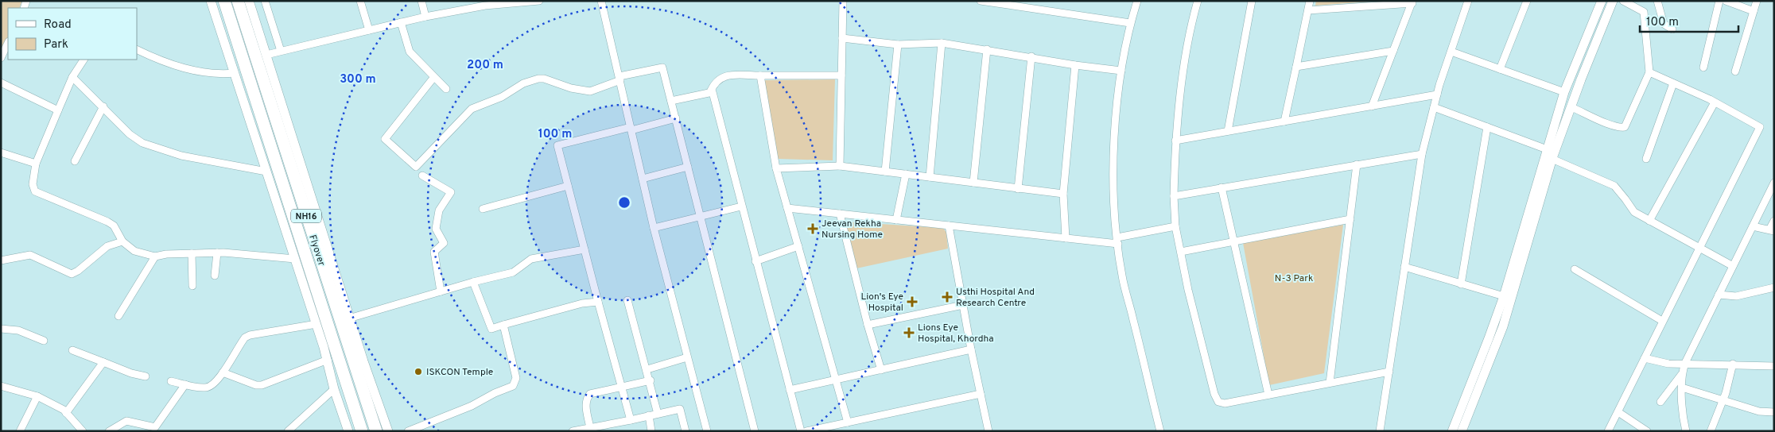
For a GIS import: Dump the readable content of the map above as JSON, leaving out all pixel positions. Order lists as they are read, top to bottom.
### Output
{
  "streets": {
    "highway": ["NH16", "Flyover"]
  },
  "parks": ["N-3 Park"],
  "places": {
    "health": [
      "Jeevan Rekha Nursing Home",
      "Usthi Hospital And Research Centre",
      "Lion's Eye Hospital",
      "Lions Eye Hospital, Khordha"
    ],
    "other": ["ISKCON Temple"]
  },
  "legend": ["Road", "Park"],
  "scale_bar": "100 m",
  "rings": ["200 m", "300 m", "100 m"]
}
